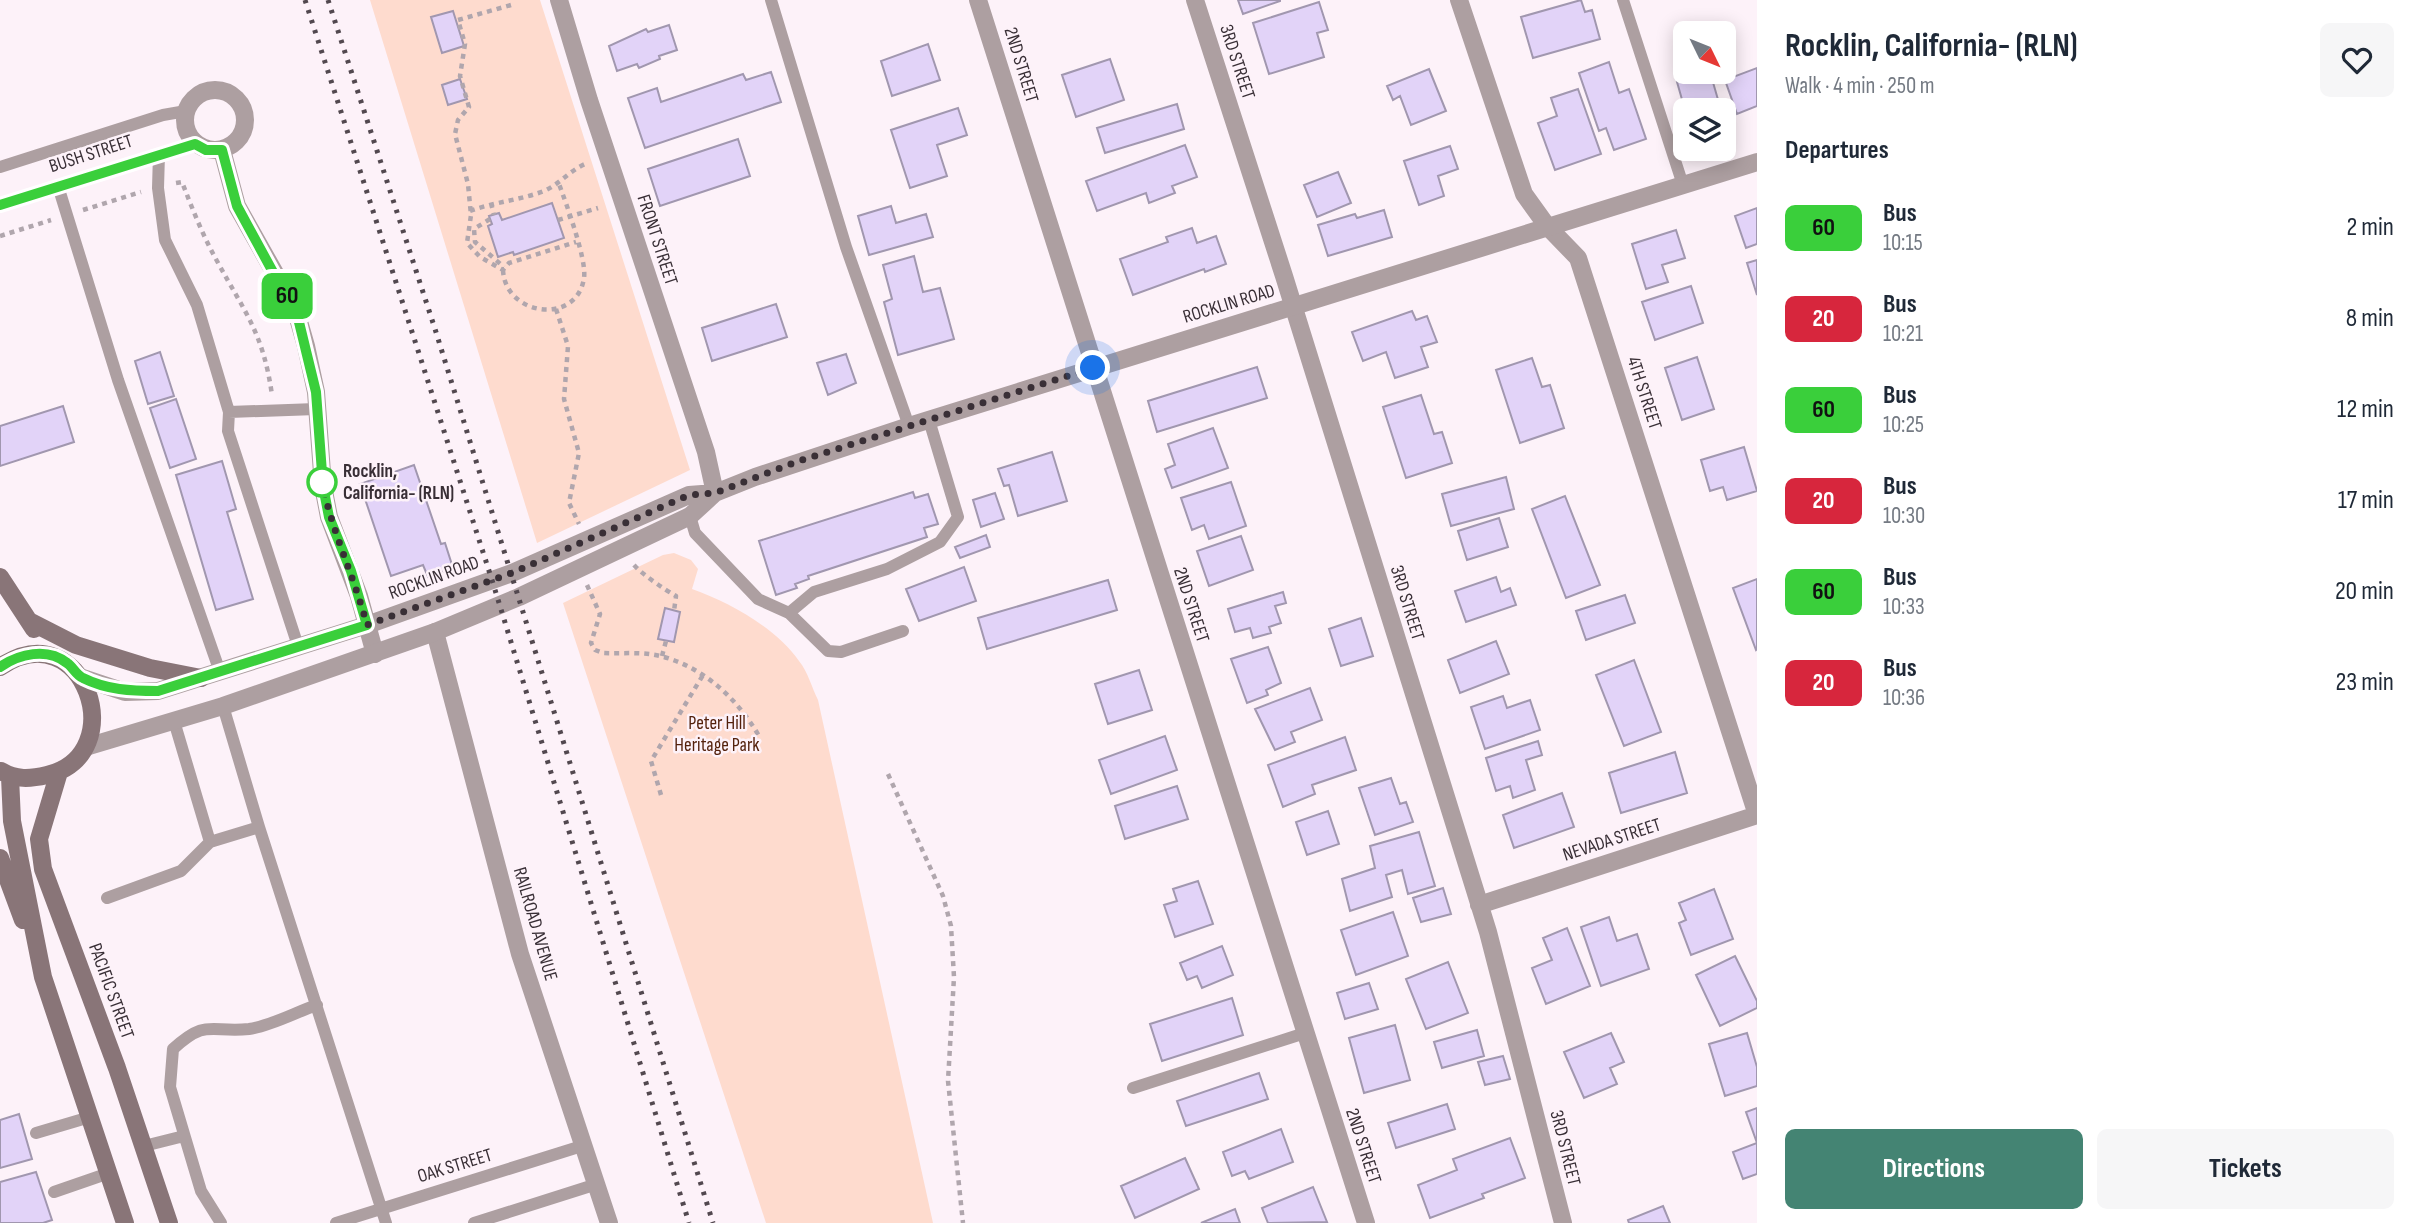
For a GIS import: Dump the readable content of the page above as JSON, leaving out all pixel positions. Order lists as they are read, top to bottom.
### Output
{
  "streets": {
    "main road": ["PACIFIC STREET"],
    "street": [
      "3RD STREET",
      "2ND STREET",
      "FRONT STREET",
      "ROCKLIN ROAD",
      "4TH STREET",
      "NEVADA STREET",
      "RAILROAD AVENUE"
    ],
    "lane": ["BUSH STREET", "OAK STREET"]
  },
  "crossings": [
    ["3RD STREET", "ROCKLIN ROAD"],
    ["3RD STREET", "NEVADA STREET"],
    ["2ND STREET", "ROCKLIN ROAD"],
    ["FRONT STREET", "ROCKLIN ROAD"],
    ["ROCKLIN ROAD", "4TH STREET"],
    ["ROCKLIN ROAD", "RAILROAD AVENUE"],
    ["4TH STREET", "NEVADA STREET"],
    ["RAILROAD AVENUE", "OAK STREET"]
  ],
  "parks": ["Peter Hill Heritage Park"],
  "places": ["Rocklin, California- (RLN)"],
  "lines": ["bus line 60"],
  "north": "bottom right",
  "page": {
    "on_map": "60",
    "heading": [
      ["Rocklin, California- (RLN)", "Walk · 4 min · 250 m"],
      "Departures"
    ],
    "list": [
      {
        "mark": "60",
        "name": "Bus",
        "note": "10:15",
        "value": "2 min"
      },
      {
        "mark": "20",
        "name": "Bus",
        "note": "10:21",
        "value": "8 min"
      },
      {
        "mark": "60",
        "name": "Bus",
        "note": "10:25",
        "value": "12 min"
      },
      {
        "mark": "20",
        "name": "Bus",
        "note": "10:30",
        "value": "17 min"
      },
      {
        "mark": "60",
        "name": "Bus",
        "note": "10:33",
        "value": "20 min"
      },
      {
        "mark": "20",
        "name": "Bus",
        "note": "10:36",
        "value": "23 min"
      }
    ],
    "buttons": ["Directions", "Tickets"]
  }
}
